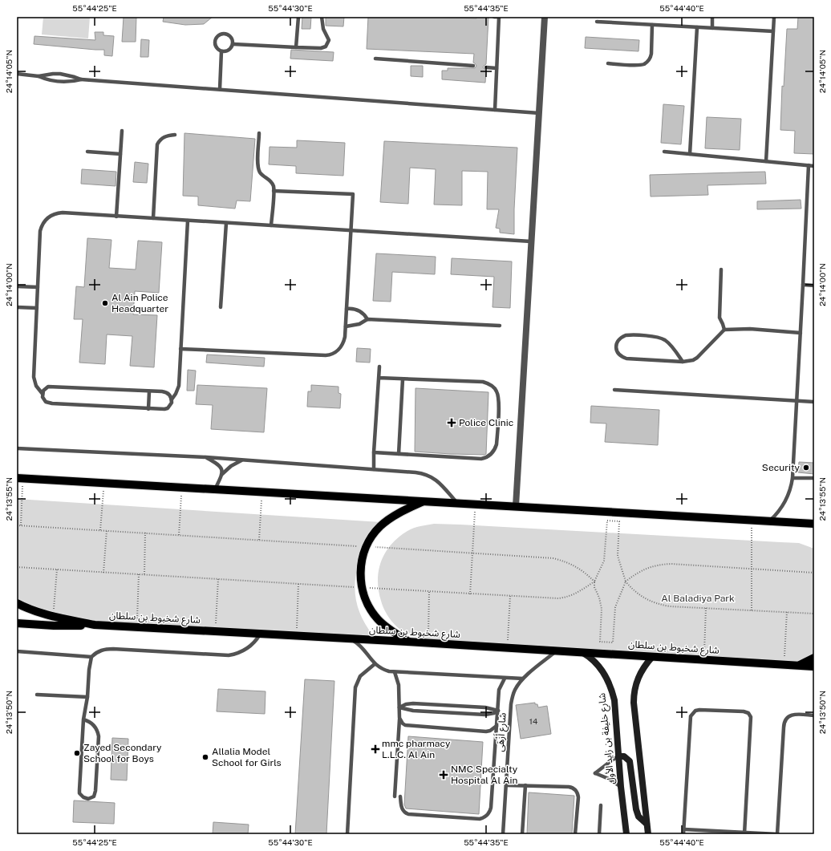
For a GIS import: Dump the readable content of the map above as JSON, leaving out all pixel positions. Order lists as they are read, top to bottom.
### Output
{
  "streets": {
    "main road": ["شارع شخبوط بن سلطان", "شارع خليفة بن زايد الأول"],
    "lane": ["شارع أَزْهَى"]
  },
  "crossings": [
    ["شارع شخبوط بن سلطان", "شارع أَزْهَى"],
    ["شارع شخبوط بن سلطان", "شارع خليفة بن زايد الأول"]
  ],
  "parks": ["Al Baladiya Park"],
  "places": {
    "other": [
      "Al Ain Police Headquarter",
      "Security",
      "Zayed Secondary School for Boys",
      "Allalia Model School for Girls"
    ],
    "health": ["Police Clinic", "mmc pharmacy L.L.C. Al Ain", "NMC Specialty Hospital Al Ain"]
  },
  "house_numbers": ["14"],
  "coordinates": [
    "55°44'25\"E",
    "55°44'30\"E",
    "55°44'35\"E",
    "55°44'40\"E",
    "24°14'05\"N",
    "24°14'00\"N",
    "24°13'55\"N",
    "24°13'50\"N"
  ]
}
